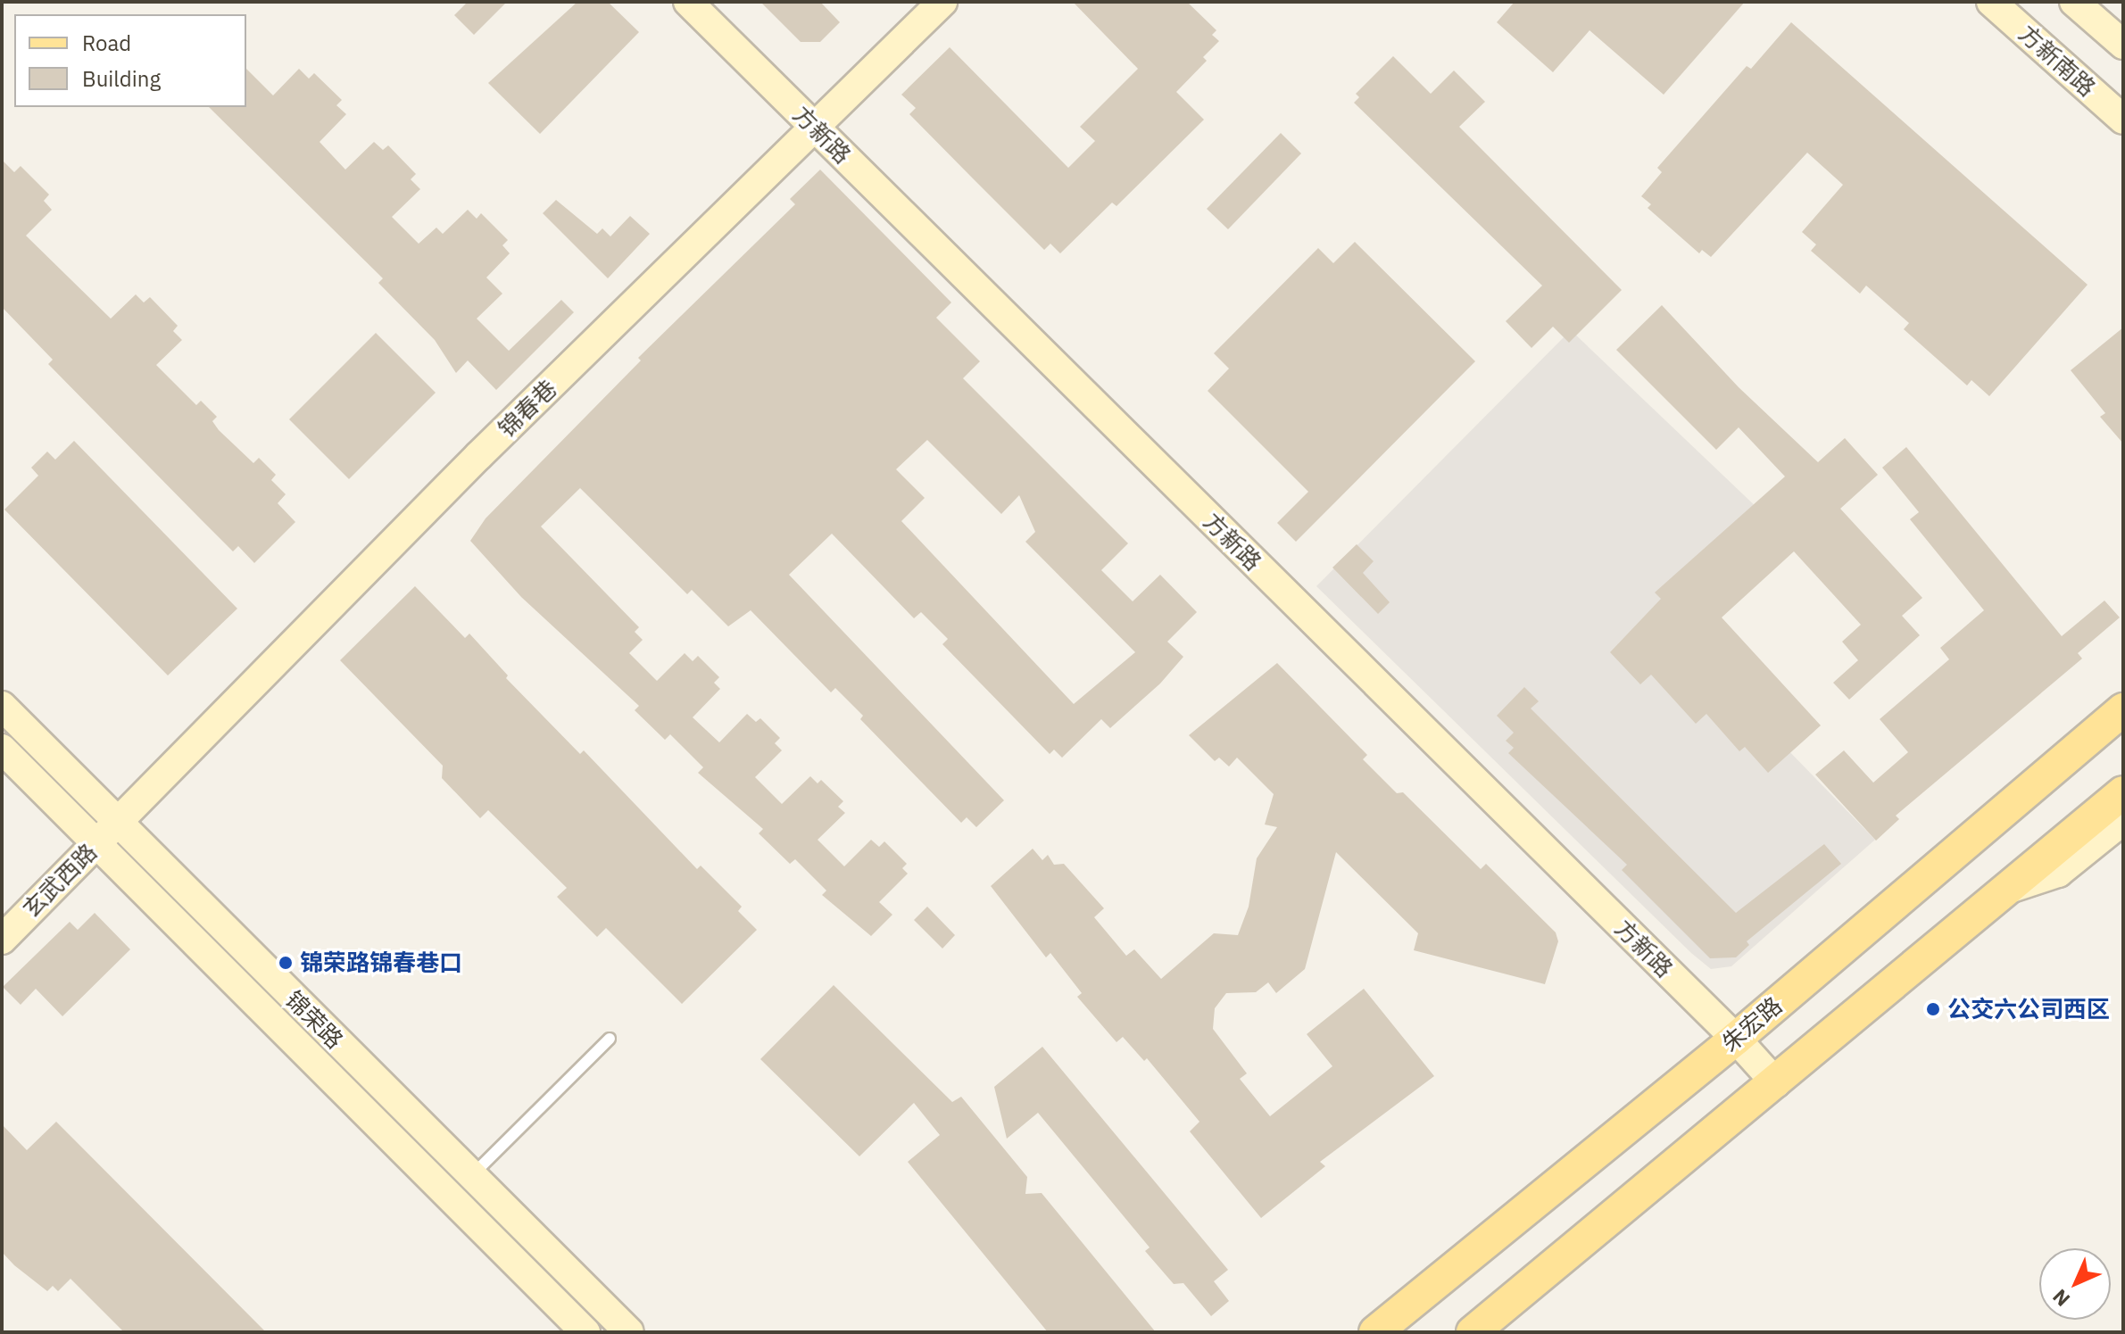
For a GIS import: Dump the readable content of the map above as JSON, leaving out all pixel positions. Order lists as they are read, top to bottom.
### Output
{
  "streets": {
    "main road": ["朱宏路"],
    "street": [
      "方新南路",
      "方新路",
      "锦春巷",
      "玄武西路",
      "锦荣路"
    ]
  },
  "crossings": [
    ["方新路", "锦春巷"],
    ["方新路", "朱宏路"],
    ["锦春巷", "玄武西路"],
    ["锦春巷", "锦荣路"],
    ["玄武西路", "锦荣路"]
  ],
  "places": ["锦荣路锦春巷口", "公交六公司西区"],
  "legend": ["Road", "Building"],
  "north": "bottom left"
}
